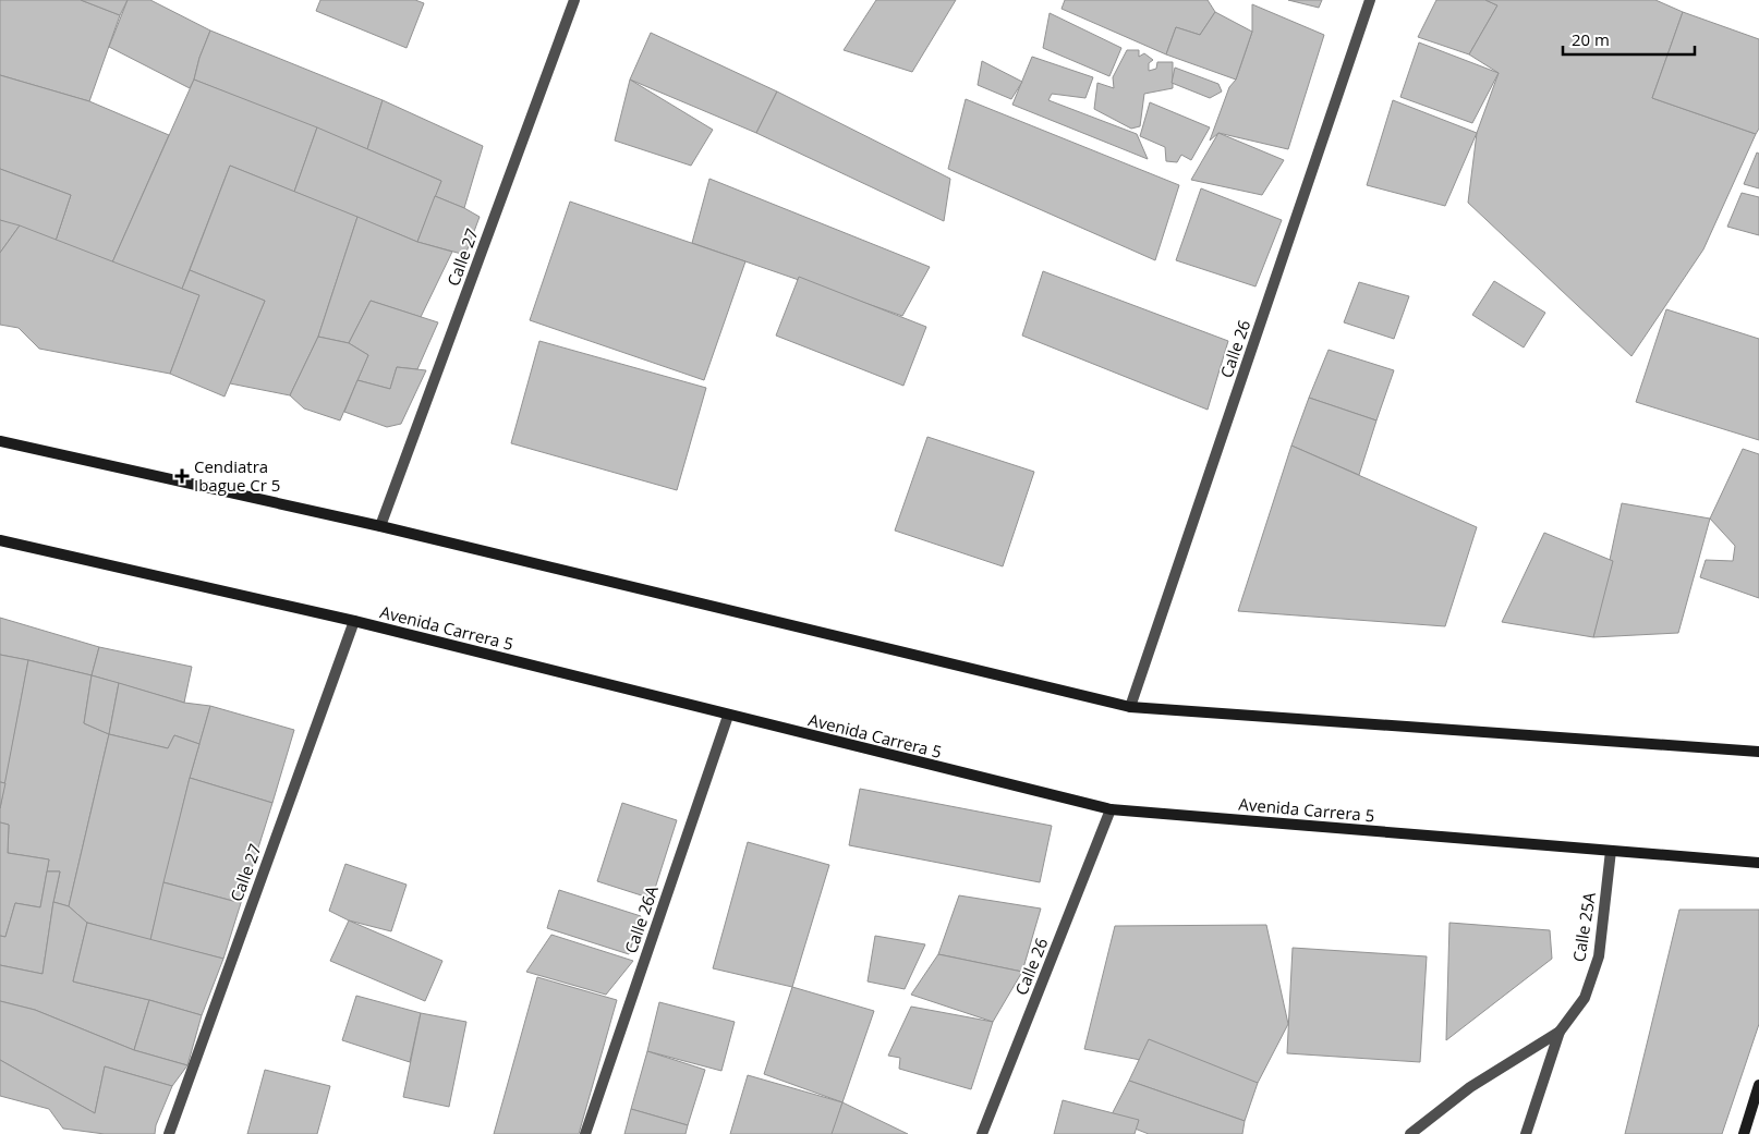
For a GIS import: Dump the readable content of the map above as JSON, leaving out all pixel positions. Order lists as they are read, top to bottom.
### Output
{
  "streets": {
    "main road": ["Avenida Carrera 5"],
    "street": [
      "Calle 27",
      "Calle 26",
      "Calle 26A",
      "Calle 25A"
    ]
  },
  "crossings": [
    ["Calle 27", "Avenida Carrera 5"],
    ["Calle 26", "Avenida Carrera 5"],
    ["Avenida Carrera 5", "Calle 26A"],
    ["Avenida Carrera 5", "Calle 25A"]
  ],
  "places": {
    "health": ["Cendiatra Ibague Cr 5"]
  },
  "scale_bar": "20 m"
}
